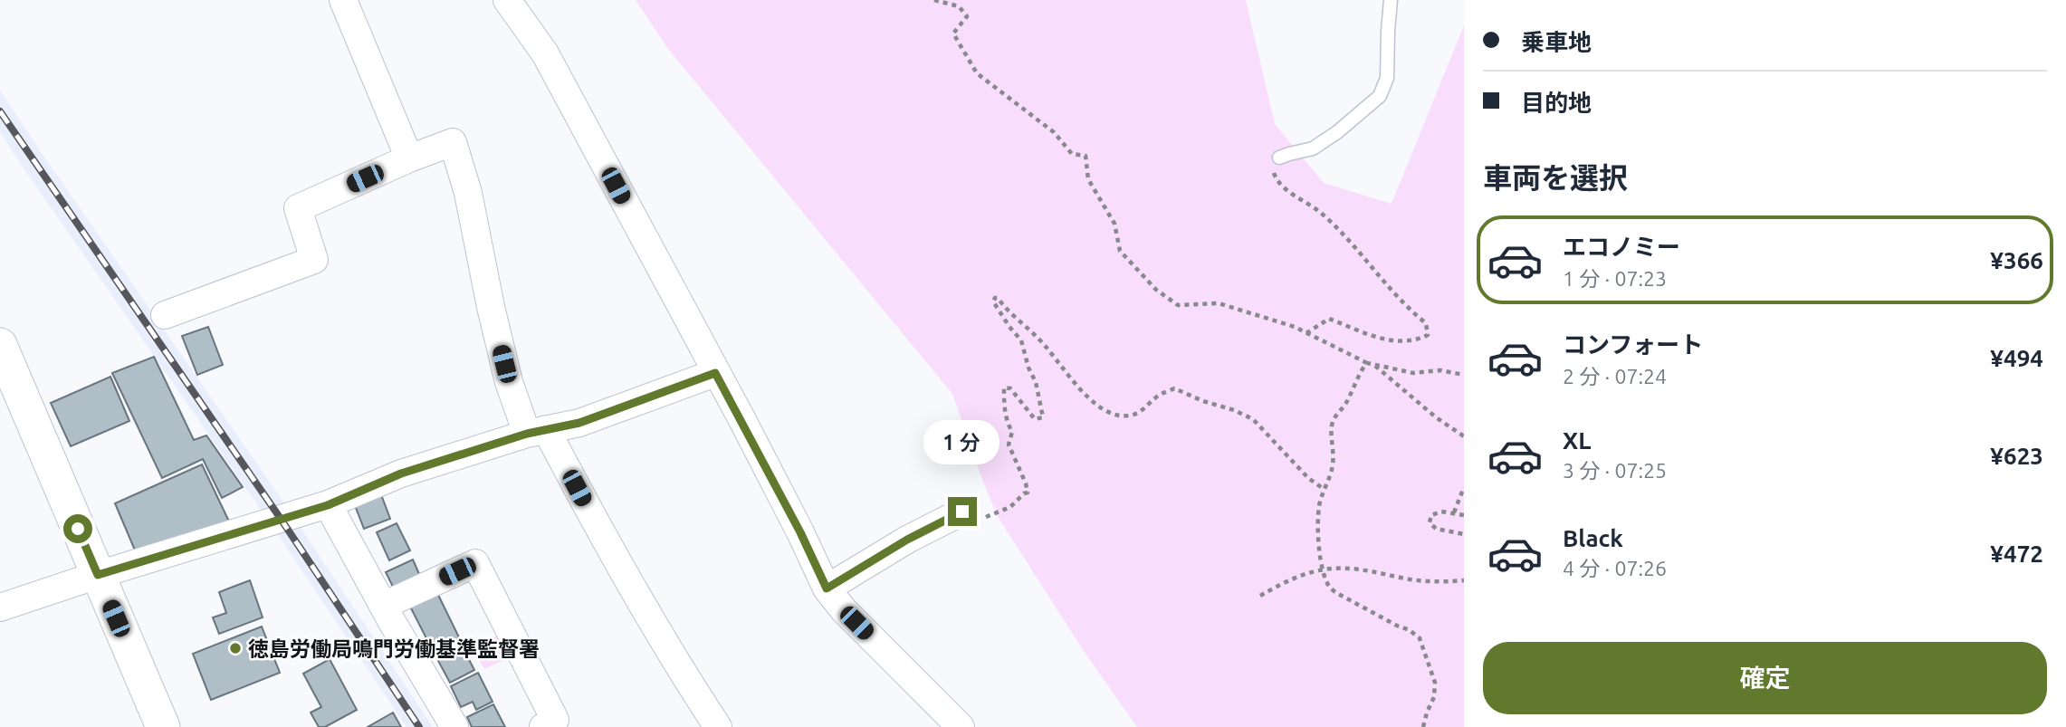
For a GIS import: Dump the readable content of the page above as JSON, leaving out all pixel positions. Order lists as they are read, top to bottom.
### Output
{
  "places": ["徳島労働局鳴門労働基準監督署"],
  "page": {
    "banner": ["乗車地", "目的地"],
    "heading": "車両を選択",
    "list": [
      {
        "name": "エコノミー",
        "note": "1 分 · 07:23",
        "value": "¥366"
      },
      {
        "name": "コンフォート",
        "note": "2 分 · 07:24",
        "value": "¥494"
      },
      {
        "name": "XL",
        "note": "3 分 · 07:25",
        "value": "¥623"
      },
      {
        "name": "Black",
        "note": "4 分 · 07:26",
        "value": "¥472"
      }
    ],
    "bubble": "1 分",
    "buttons": "確定"
  }
}
